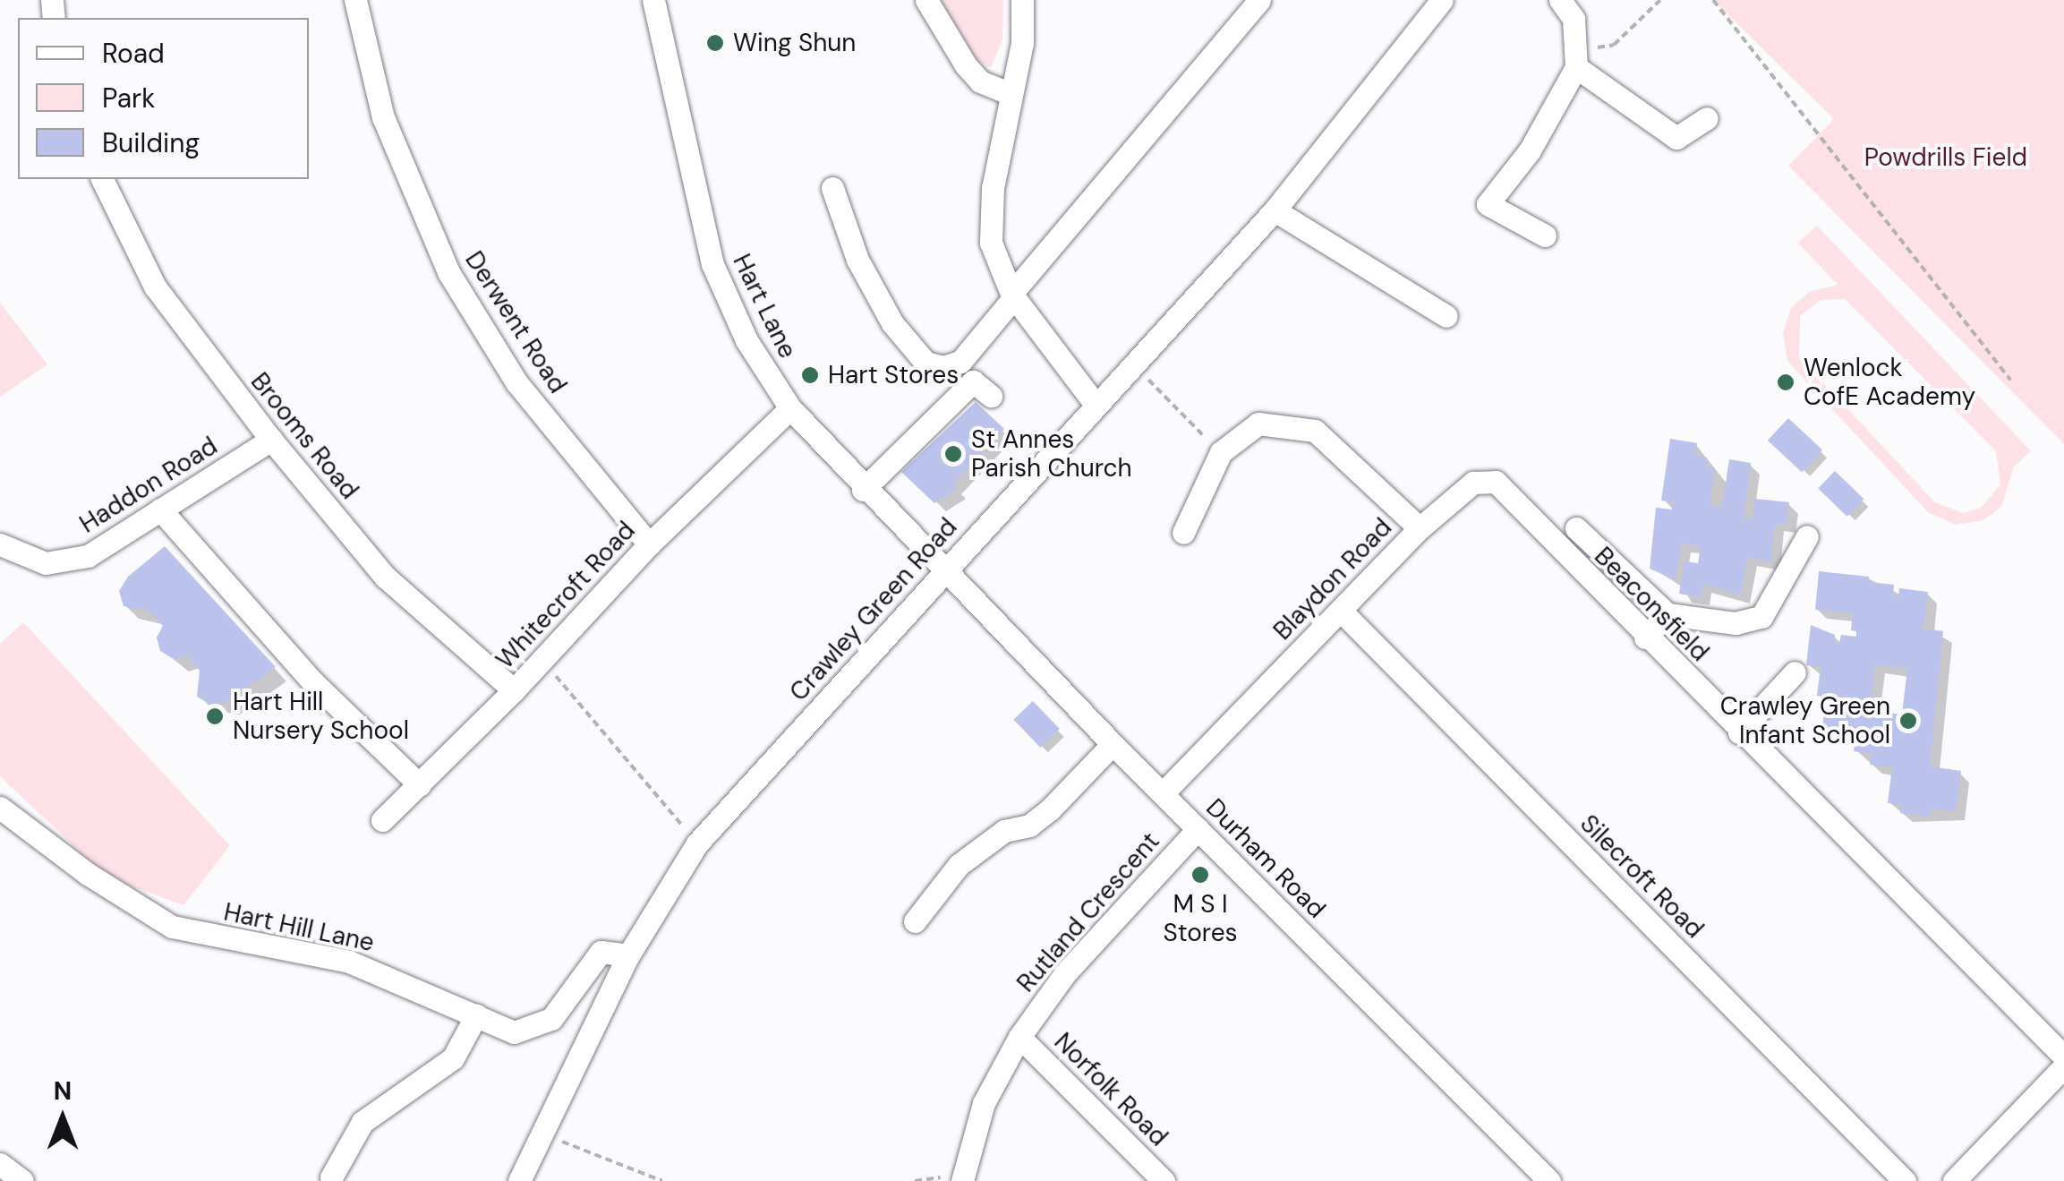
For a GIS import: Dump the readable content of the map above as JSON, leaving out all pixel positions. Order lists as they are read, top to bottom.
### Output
{
  "streets": {
    "street": [
      "Hart Lane",
      "Derwent Road",
      "Brooms Road",
      "Haddon Road",
      "Blaydon Road",
      "Whitecroft Road",
      "Beaconsfield",
      "Crawley Green Road",
      "Durham Road",
      "Silecroft Road",
      "Rutland Crescent",
      "Hart Hill Lane",
      "Norfolk Road"
    ]
  },
  "crossings": [
    ["Hart Lane", "Whitecroft Road"],
    ["Hart Lane", "Crawley Green Road"],
    ["Hart Lane", "Durham Road"],
    ["Derwent Road", "Whitecroft Road"],
    ["Brooms Road", "Haddon Road"],
    ["Brooms Road", "Whitecroft Road"],
    ["Blaydon Road", "Beaconsfield"],
    ["Blaydon Road", "Durham Road"],
    ["Blaydon Road", "Silecroft Road"],
    ["Crawley Green Road", "Durham Road"],
    ["Crawley Green Road", "Hart Hill Lane"],
    ["Durham Road", "Rutland Crescent"],
    ["Rutland Crescent", "Norfolk Road"]
  ],
  "parks": ["Powdrills Field"],
  "places": [
    "Wing Shun",
    "Hart Stores",
    "Wenlock CofE Academy",
    "St Annes Parish Church",
    "Hart Hill Nursery School",
    "Crawley Green Infant School",
    "M S I Stores"
  ],
  "legend": ["Road", "Park", "Building"],
  "north": "top"
}
